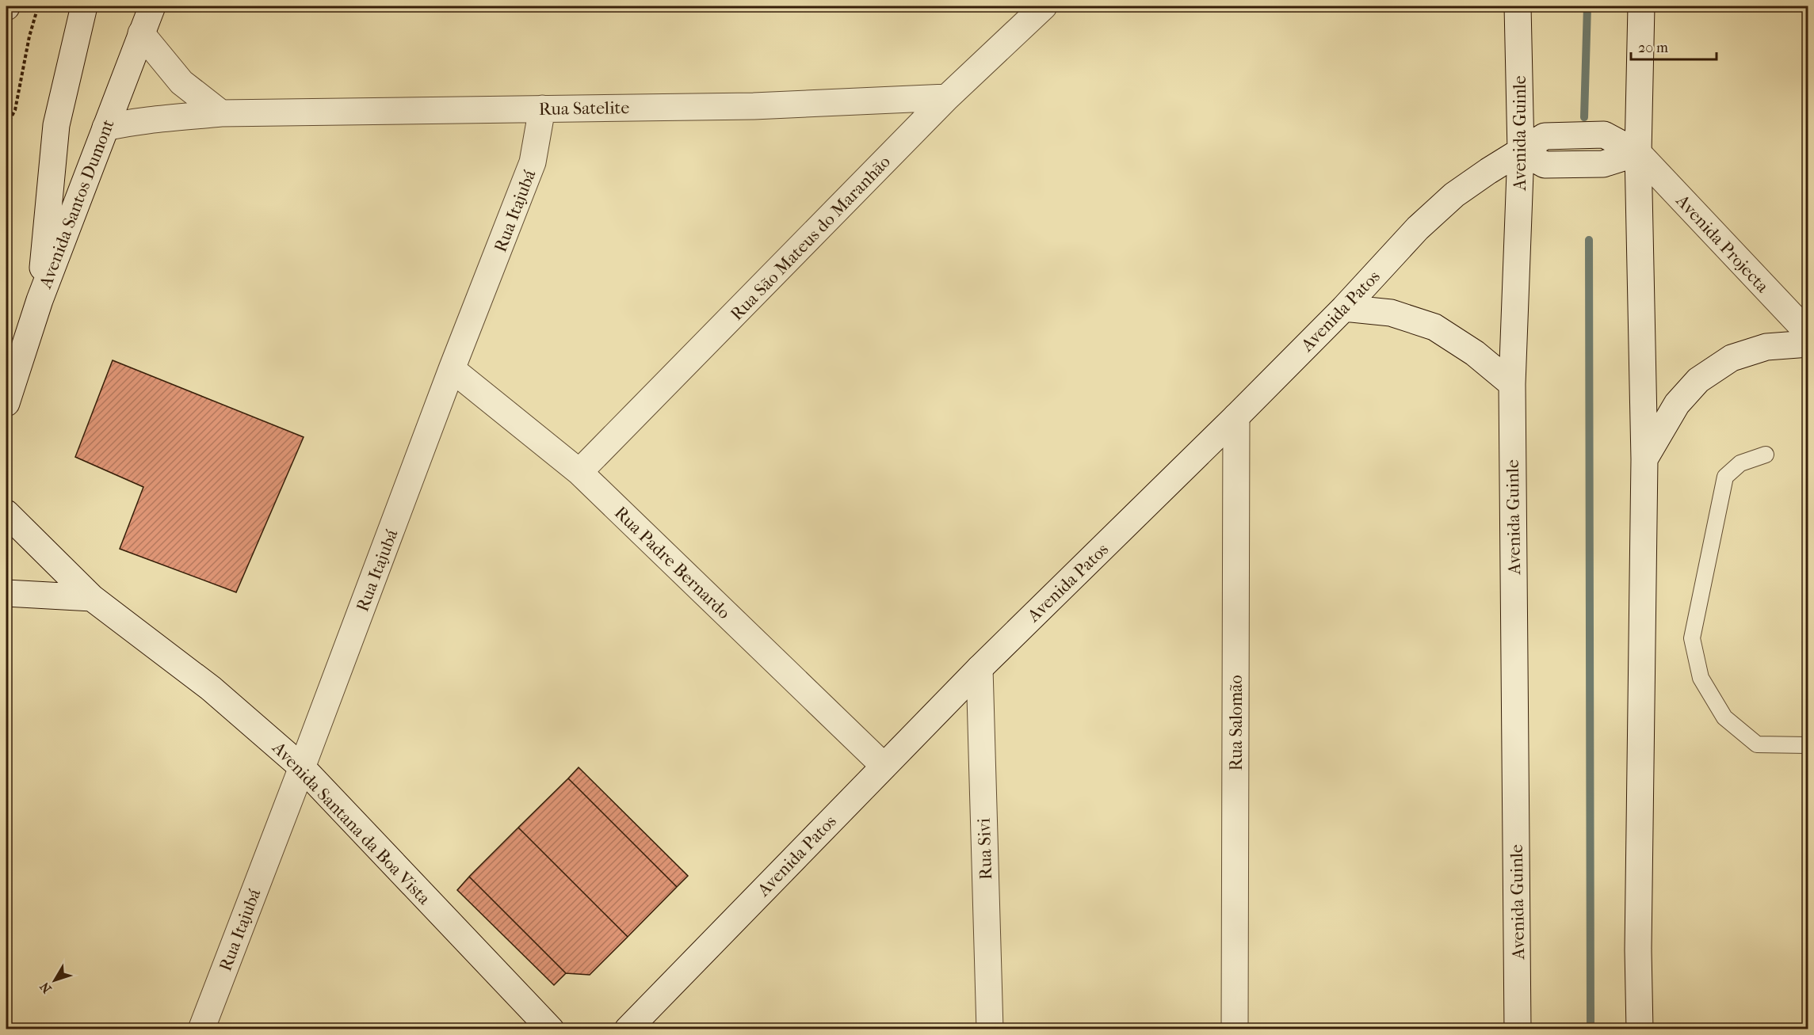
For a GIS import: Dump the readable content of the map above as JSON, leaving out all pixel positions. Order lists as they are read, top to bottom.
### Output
{
  "streets": {
    "street": [
      "Rua Satelite",
      "Avenida Guinle",
      "Avenida Santos Dumont",
      "Rua Itajubá",
      "Rua São Mateus do Maranhão",
      "Avenida Projecta",
      "Avenida Patos",
      "Rua Padre Bernardo",
      "Rua Salomão",
      "Avenida Santana da Boa Vista",
      "Rua Sivi"
    ]
  },
  "crossings": [
    ["Rua Satelite", "Avenida Santos Dumont"],
    ["Rua Satelite", "Rua Itajubá"],
    ["Rua Satelite", "Rua São Mateus do Maranhão"],
    ["Avenida Guinle", "Avenida Patos"],
    ["Rua Itajubá", "Rua Padre Bernardo"],
    ["Rua Itajubá", "Avenida Santana da Boa Vista"],
    ["Rua São Mateus do Maranhão", "Rua Padre Bernardo"],
    ["Avenida Patos", "Rua Padre Bernardo"],
    ["Avenida Patos", "Rua Salomão"],
    ["Avenida Patos", "Rua Sivi"]
  ],
  "scale_bar": "20 m",
  "north": "bottom left"
}
